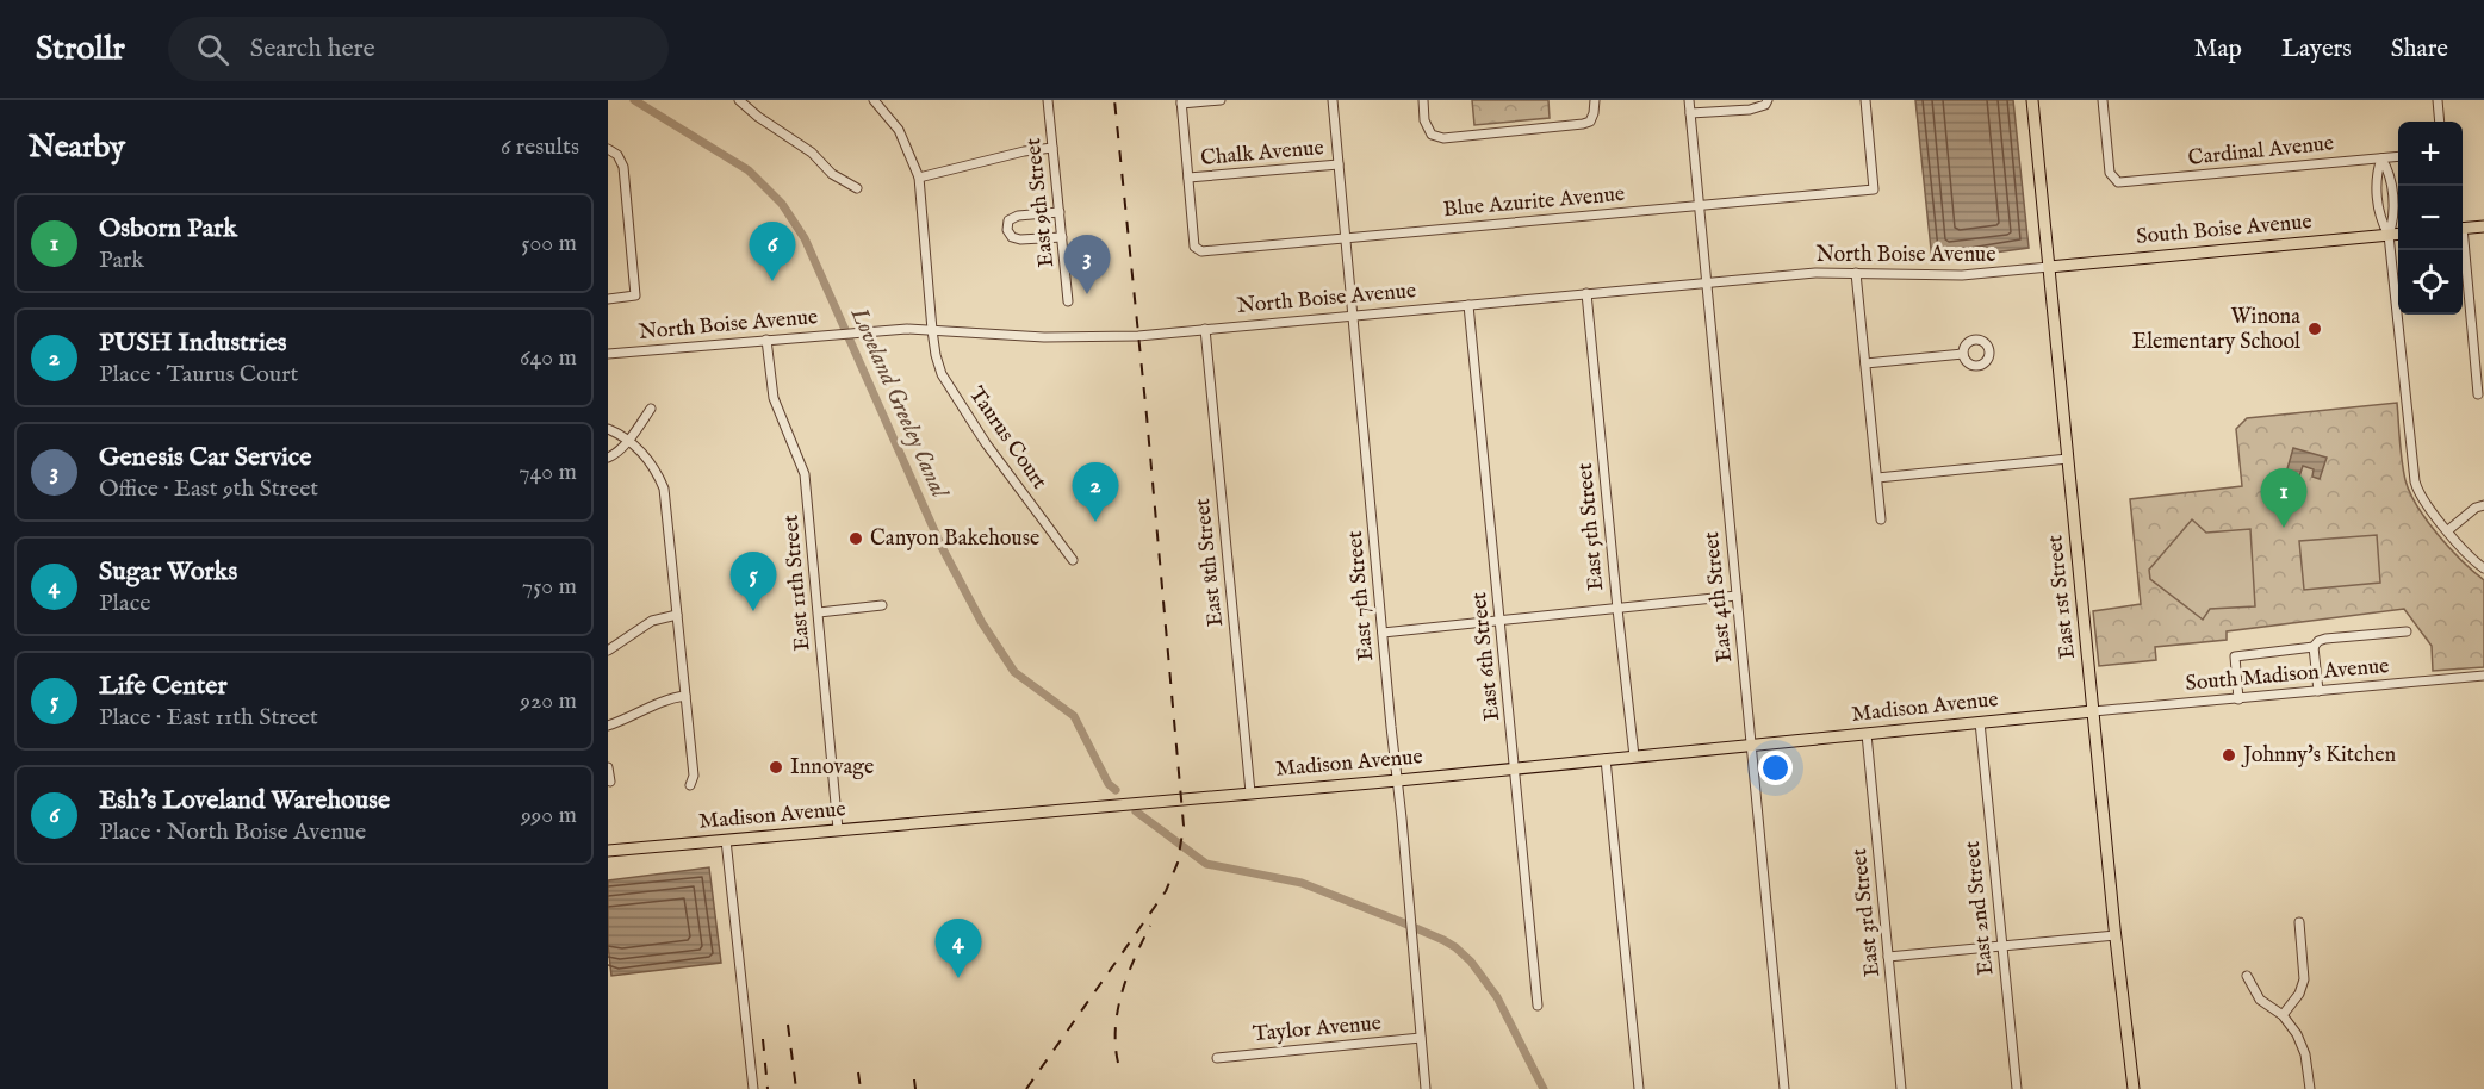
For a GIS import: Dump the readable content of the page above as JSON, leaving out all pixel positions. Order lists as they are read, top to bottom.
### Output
{
  "streets": {
    "main road": ["South Boise Avenue", "East 1st Street", "Madison Avenue"],
    "street": [
      "Cardinal Avenue",
      "Chalk Avenue",
      "East 9th Street",
      "Blue Azurite Avenue",
      "North Boise Avenue",
      "Taurus Court",
      "East 5th Street",
      "East 8th Street",
      "East 11th Street",
      "East 7th Street",
      "East 4th Street",
      "East 6th Street",
      "South Madison Avenue",
      "East 2nd Street",
      "East 3rd Street",
      "Taylor Avenue"
    ]
  },
  "crossings": [
    ["Chalk Avenue", "Blue Azurite Avenue"],
    ["Chalk Avenue", "East 7th Street"],
    ["Blue Azurite Avenue", "East 7th Street"],
    ["Blue Azurite Avenue", "East 4th Street"],
    ["South Boise Avenue", "North Boise Avenue"],
    ["South Boise Avenue", "East 1st Street"],
    ["North Boise Avenue", "Taurus Court"],
    ["North Boise Avenue", "East 5th Street"],
    ["North Boise Avenue", "East 8th Street"],
    ["North Boise Avenue", "East 11th Street"],
    ["North Boise Avenue", "East 7th Street"],
    ["North Boise Avenue", "East 4th Street"],
    ["North Boise Avenue", "East 1st Street"],
    ["North Boise Avenue", "East 6th Street"],
    ["East 5th Street", "Madison Avenue"],
    ["East 8th Street", "Madison Avenue"],
    ["East 11th Street", "Madison Avenue"],
    ["East 7th Street", "Madison Avenue"],
    ["East 7th Street", "Taylor Avenue"],
    ["East 4th Street", "Madison Avenue"],
    ["East 1st Street", "South Madison Avenue"],
    ["East 1st Street", "Madison Avenue"],
    ["East 6th Street", "Madison Avenue"],
    ["South Madison Avenue", "Madison Avenue"],
    ["Madison Avenue", "East 2nd Street"],
    ["Madison Avenue", "East 3rd Street"]
  ],
  "water": ["Loveland Greeley Canal"],
  "places": [
    "Winona Elementary School",
    "Canyon Bakehouse",
    "Johnny's Kitchen",
    "Innovage"
  ],
  "page": {
    "header": "Strollr",
    "search": "Search here",
    "nav": ["Map", "Layers", "Share"],
    "heading": ["Nearby", "6 results"],
    "map_buttons": ["+", "−"],
    "list": [
      {
        "mark": "1",
        "name": "Osborn Park",
        "note": "Park",
        "value": "500 m"
      },
      {
        "mark": "2",
        "name": "PUSH Industries",
        "note": "Place · Taurus Court",
        "value": "640 m"
      },
      {
        "mark": "3",
        "name": "Genesis Car Service",
        "note": "Office · East 9th Street",
        "value": "740 m"
      },
      {
        "mark": "4",
        "name": "Sugar Works",
        "note": "Place",
        "value": "750 m"
      },
      {
        "mark": "5",
        "name": "Life Center",
        "note": "Place · East 11th Street",
        "value": "920 m"
      },
      {
        "mark": "6",
        "name": "Esh's Loveland Warehouse",
        "note": "Place · North Boise Avenue",
        "value": "990 m"
      }
    ],
    "pins": [
      "6",
      "3",
      "2",
      "1",
      "5",
      "4"
    ]
  }
}
